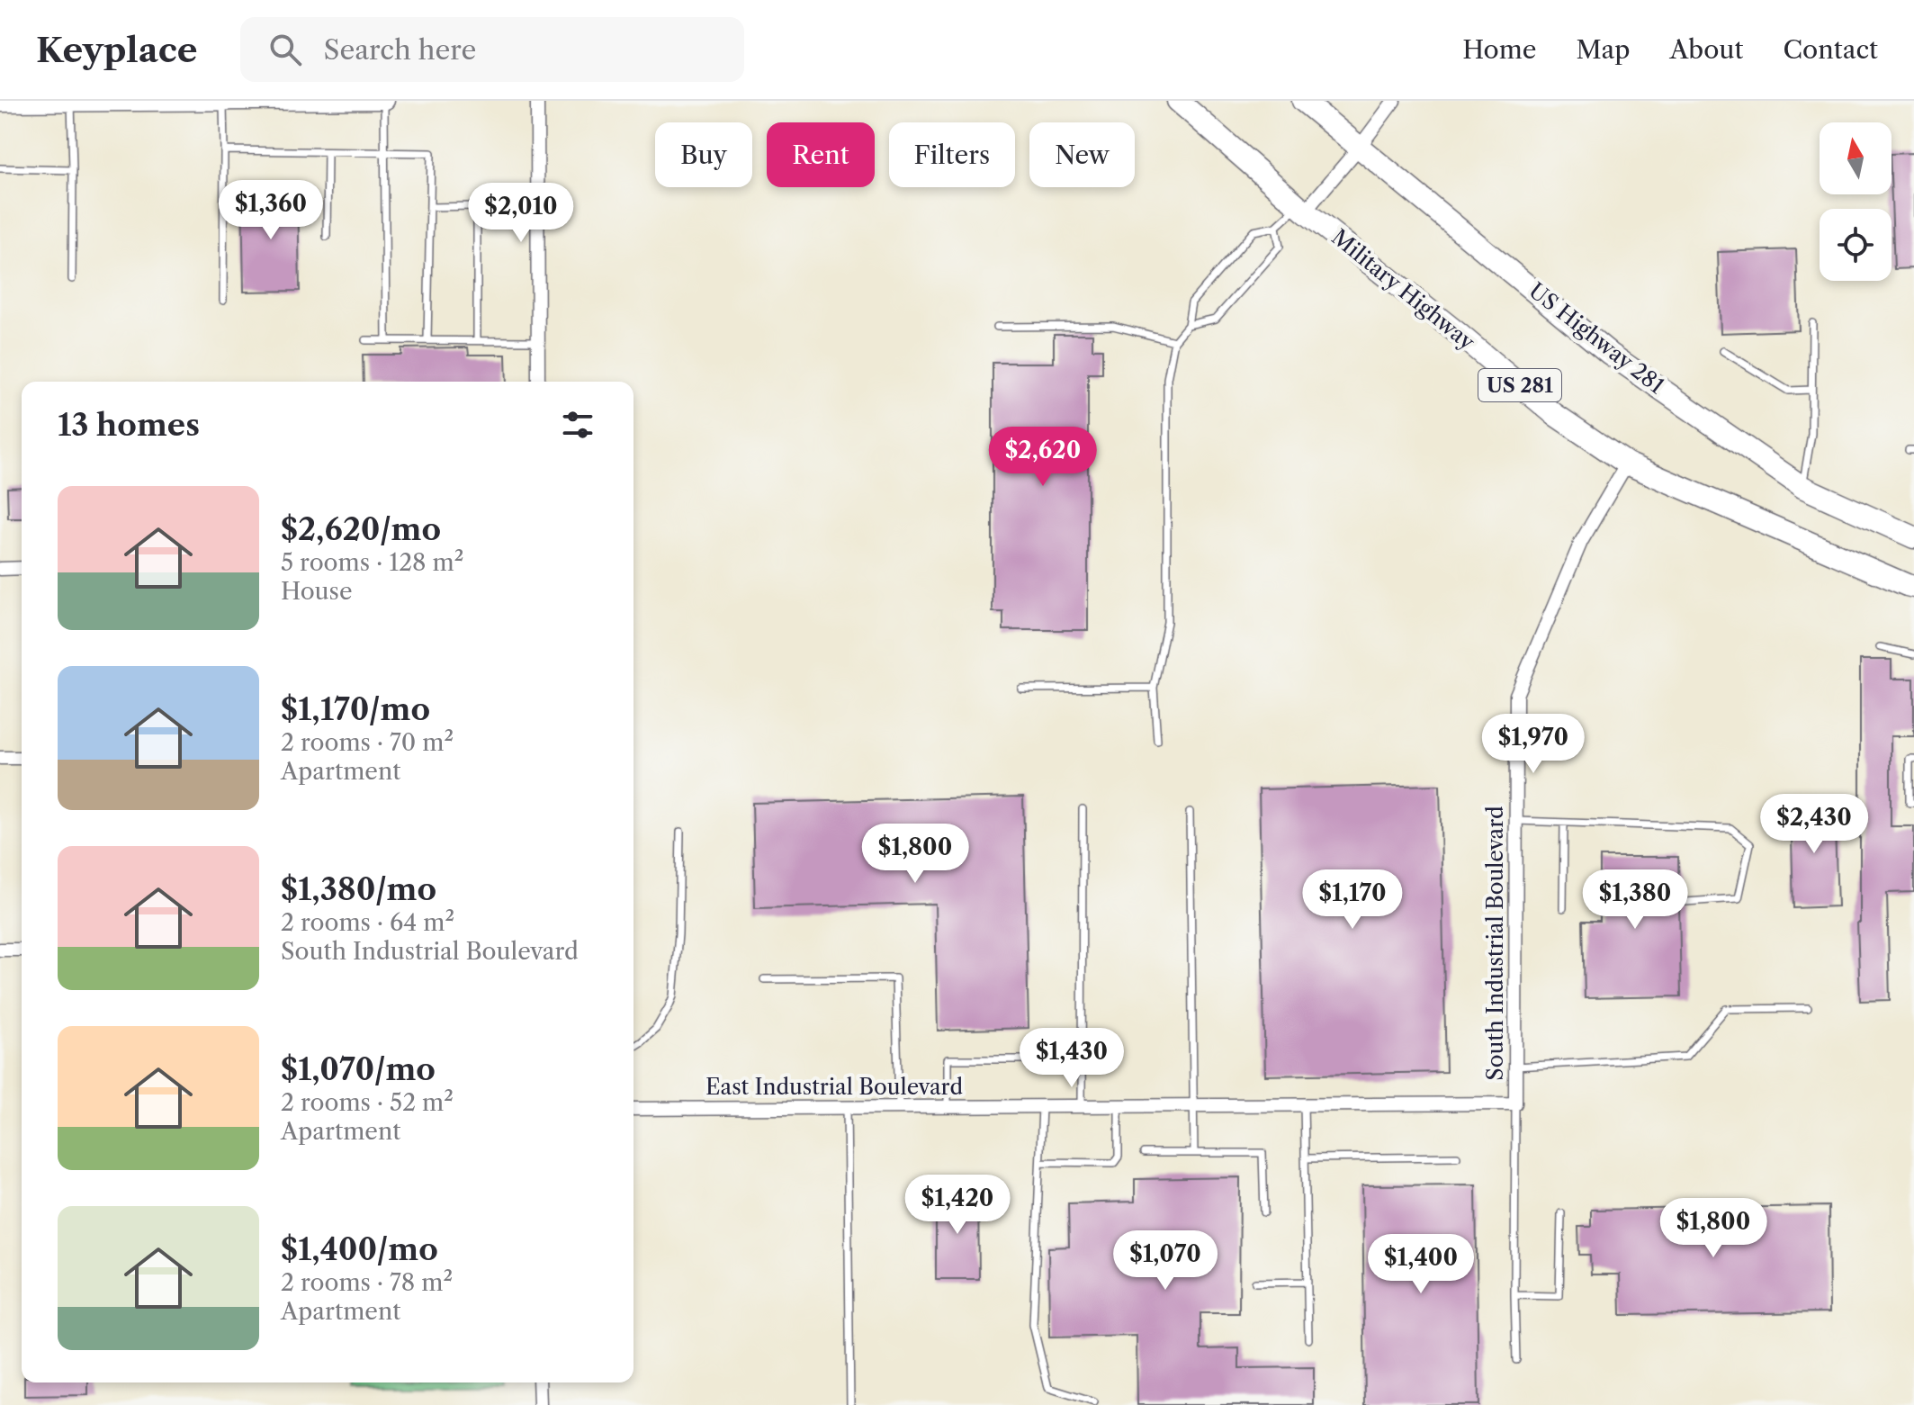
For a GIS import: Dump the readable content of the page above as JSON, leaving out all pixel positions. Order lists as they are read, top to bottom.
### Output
{
  "streets": {
    "main road": ["Military Highway", "US Highway 281", "US 281"],
    "street": ["South Industrial Boulevard", "East Industrial Boulevard"]
  },
  "crossings": [
    ["Military Highway", "South Industrial Boulevard"],
    ["South Industrial Boulevard", "East Industrial Boulevard"]
  ],
  "north": "top",
  "page": {
    "header": "Keyplace",
    "search": "Search here",
    "nav": [
      "Home",
      "Map",
      "About",
      "Contact"
    ],
    "chip": [
      "Buy",
      "Rent",
      "Filters",
      "New"
    ],
    "price": [
      "$1,360",
      "$2,010",
      "$2,620",
      "$1,970",
      "$2,430",
      "$1,800",
      "$1,170",
      "$1,380",
      "$1,430",
      "$1,420",
      "$1,800",
      "$1,070",
      "$1,400"
    ],
    "heading": "13 homes",
    "list": [
      {
        "name": "$2,620/mo",
        "note": "5 rooms · 128 m² · House"
      },
      {
        "name": "$1,170/mo",
        "note": "2 rooms · 70 m² · Apartment"
      },
      {
        "name": "$1,380/mo",
        "note": "2 rooms · 64 m² · South Industrial Boulevard"
      },
      {
        "name": "$1,070/mo",
        "note": "2 rooms · 52 m² · Apartment"
      },
      {
        "name": "$1,400/mo",
        "note": "2 rooms · 78 m² · Apartment"
      }
    ]
  }
}
